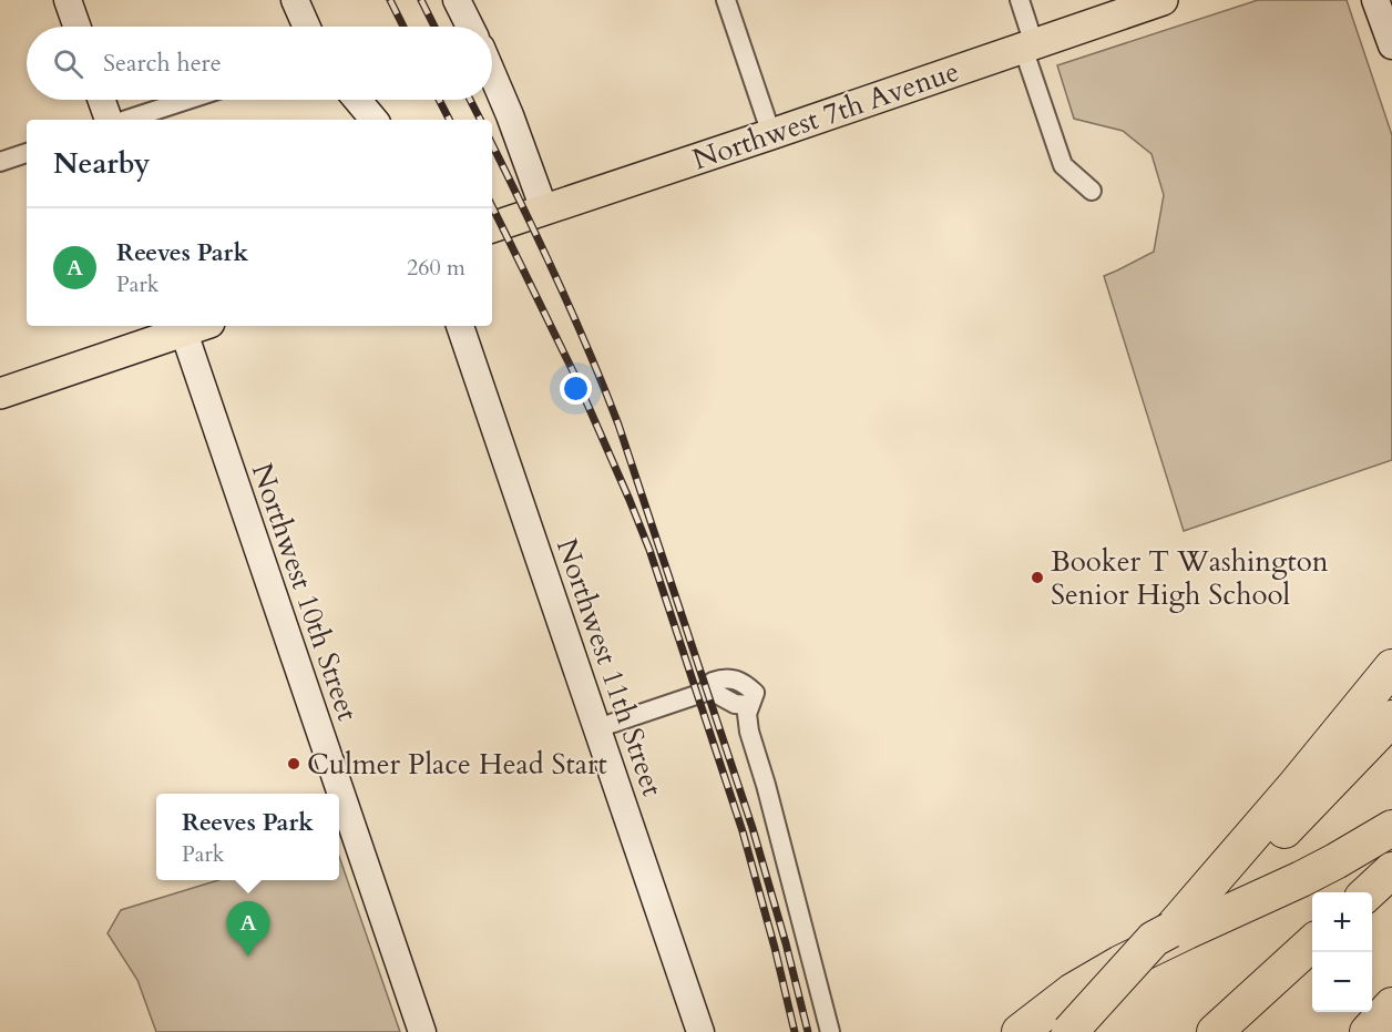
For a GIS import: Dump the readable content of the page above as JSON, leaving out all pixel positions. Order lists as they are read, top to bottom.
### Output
{
  "streets": {
    "main road": ["Northwest 7th Avenue"],
    "street": ["Northwest 10th Street", "Northwest 11th Street"]
  },
  "places": ["Booker T Washington Senior High School", "Culmer Place Head Start"],
  "page": {
    "search": "Search here",
    "heading": "Nearby",
    "list": [
      {
        "mark": "A",
        "name": "Reeves Park",
        "note": "Park",
        "value": "260 m"
      }
    ],
    "popup": ["Reeves Park", "Park"],
    "map_buttons": ["+", "−"],
    "pins": "A"
  }
}
